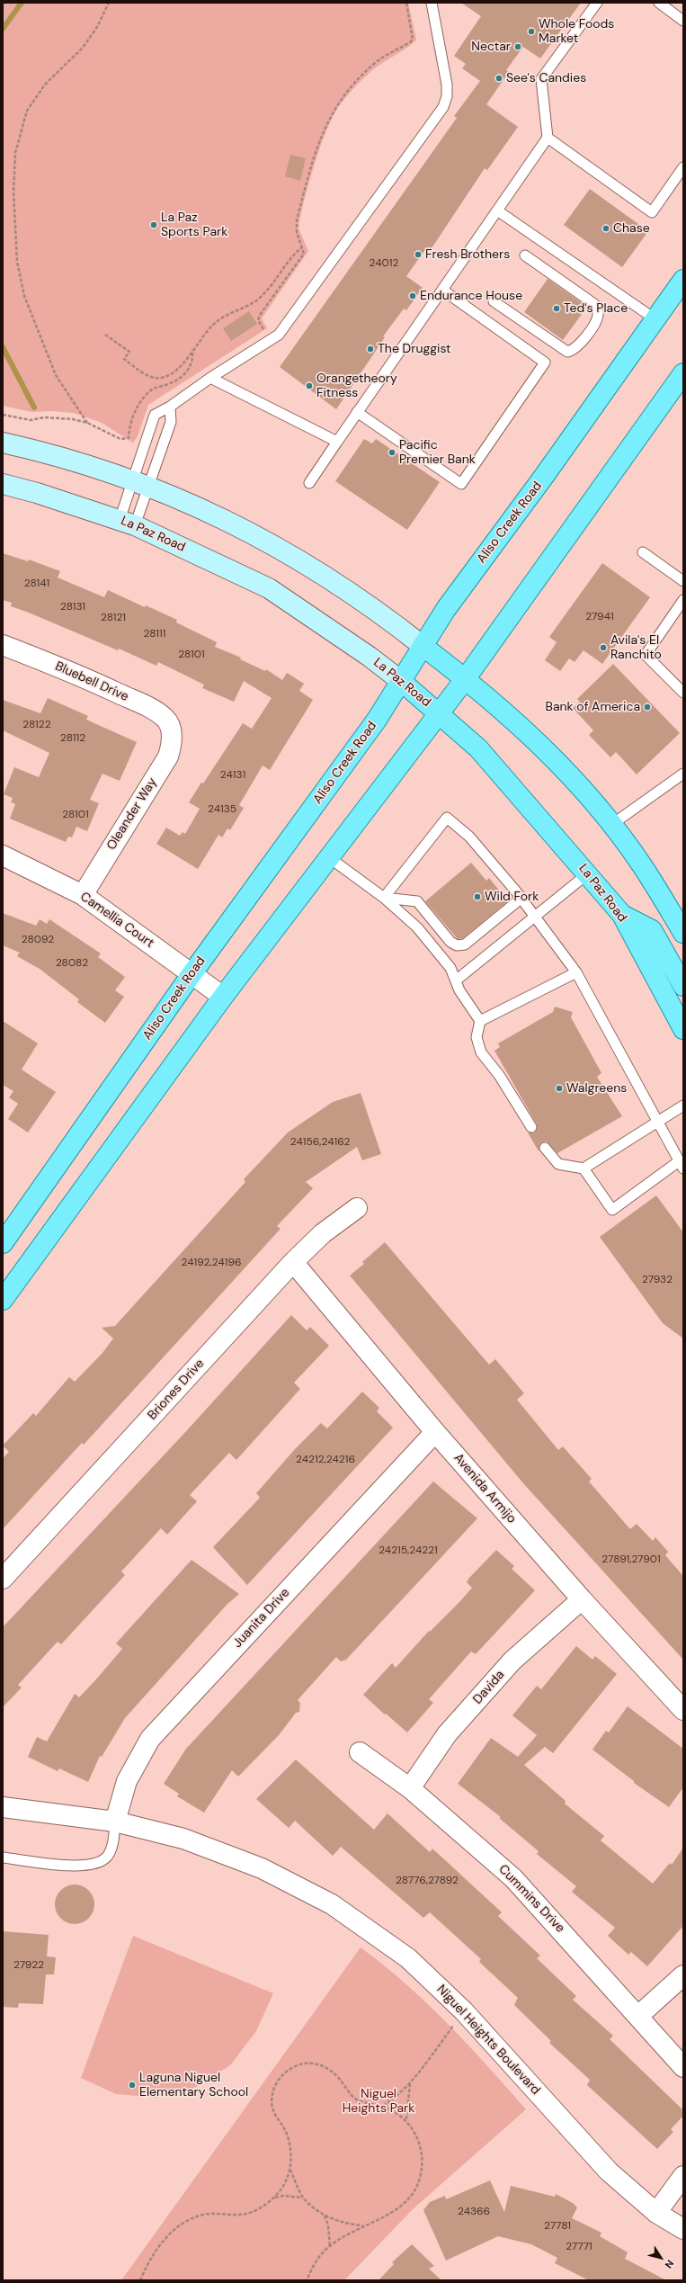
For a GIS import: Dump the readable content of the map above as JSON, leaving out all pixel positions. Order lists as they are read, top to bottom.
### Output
{
  "streets": {
    "main road": ["Aliso Creek Road", "La Paz Road"],
    "street": [
      "Bluebell Drive",
      "Oleander Way",
      "Camellia Court",
      "Briones Drive",
      "Avenida Armijo",
      "Juanita Drive",
      "Davida",
      "Cummins Drive",
      "Niguel Heights Boulevard"
    ]
  },
  "crossings": [
    ["Aliso Creek Road", "La Paz Road"],
    ["Aliso Creek Road", "Camellia Court"],
    ["Bluebell Drive", "Oleander Way"],
    ["Oleander Way", "Camellia Court"],
    ["Briones Drive", "Avenida Armijo"],
    ["Avenida Armijo", "Juanita Drive"],
    ["Avenida Armijo", "Davida"],
    ["Juanita Drive", "Niguel Heights Boulevard"],
    ["Davida", "Cummins Drive"]
  ],
  "parks": ["Niguel Heights Park"],
  "places": [
    "Whole Foods Market",
    "Nectar",
    "See's Candies",
    "La Paz Sports Park",
    "Chase",
    "Fresh Brothers",
    "Endurance House",
    "Ted's Place",
    "The Druggist",
    "Orangetheory Fitness",
    "Pacific Premier Bank",
    "Avila's El Ranchito",
    "Bank of America",
    "Wild Fork",
    "Walgreens",
    "Laguna Niguel Elementary School"
  ],
  "house_numbers": [
    "24012",
    "28141",
    "28131",
    "27941",
    "28121",
    "28111",
    "28101",
    "28122",
    "28112",
    "24131",
    "24135",
    "28101",
    "28092",
    "28082",
    "24156,24162",
    "24192,24196",
    "27932",
    "24212,24216",
    "24215,24221",
    "27891,27901",
    "28776,27892",
    "27922",
    "24366",
    "27781",
    "27771"
  ],
  "north": "bottom right"
}
